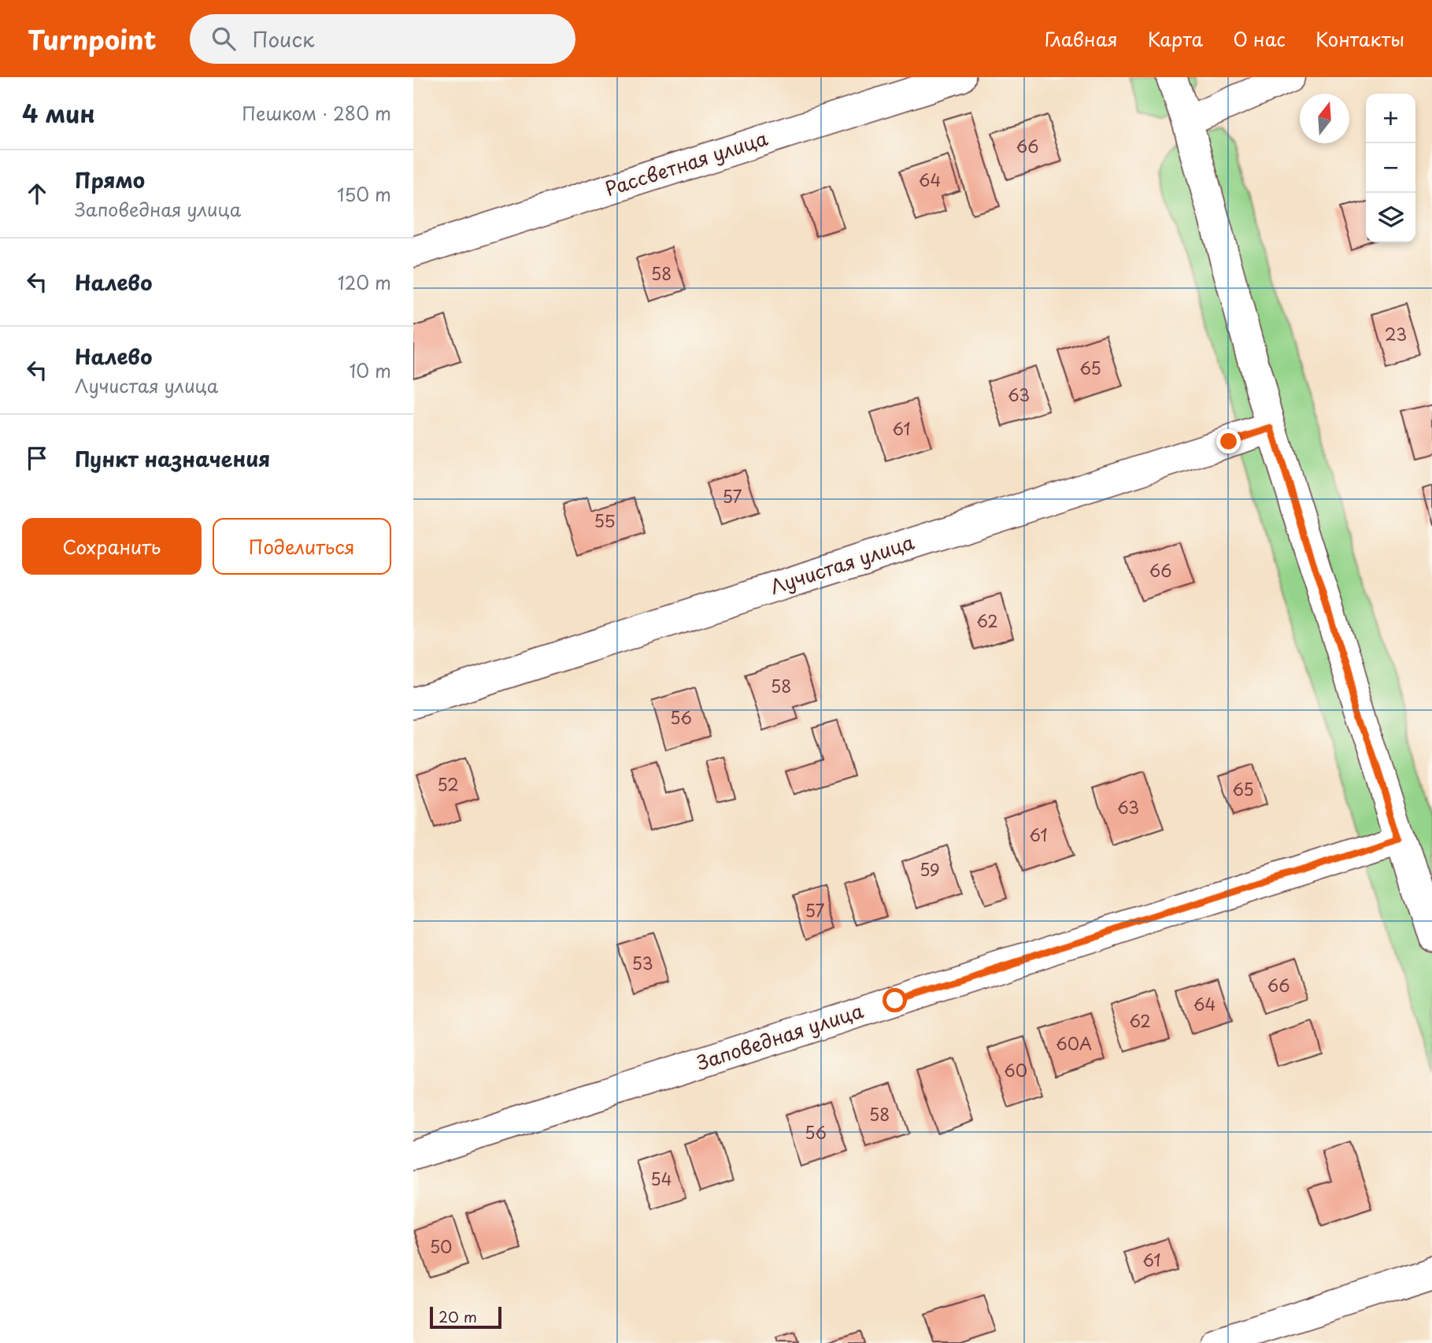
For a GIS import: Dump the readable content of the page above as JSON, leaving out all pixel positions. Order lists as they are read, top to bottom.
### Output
{
  "streets": {
    "street": ["Рассветная улица", "Лучистая улица", "Заповедная улица"]
  },
  "house_numbers": [
    "66",
    "64",
    "58",
    "23",
    "65",
    "63",
    "61",
    "57",
    "55",
    "66",
    "62",
    "58",
    "56",
    "52",
    "65",
    "63",
    "61",
    "59",
    "57",
    "53",
    "66",
    "64",
    "62",
    "60А",
    "60",
    "58",
    "56",
    "54",
    "50",
    "61"
  ],
  "scale_bar": "20 m",
  "north": "top",
  "page": {
    "header": "Turnpoint",
    "search": "Поиск",
    "nav": [
      "Главная",
      "Карта",
      "О нас",
      "Контакты"
    ],
    "heading": ["4 мин", "Пешком · 280 m"],
    "map_buttons": ["+", "−"],
    "list": [
      ["Прямо", "Заповедная улица", "150 m"],
      ["Налево", "120 m"],
      ["Налево", "Лучистая улица", "10 m"],
      "Пункт назначения"
    ],
    "buttons": ["Сохранить", "Поделиться"],
    "scale": "20 m"
  }
}
